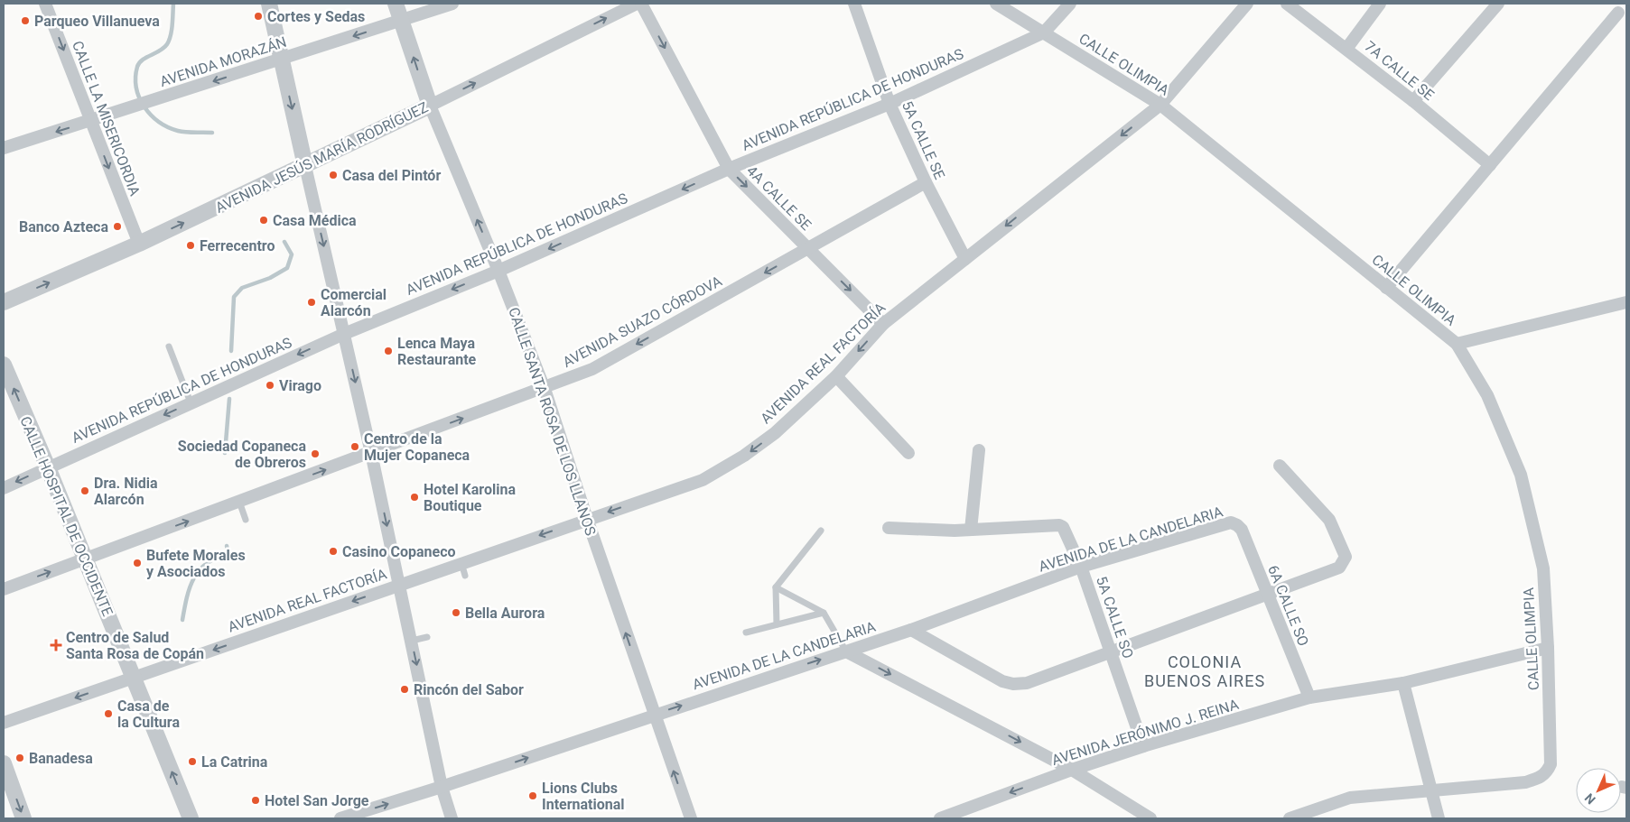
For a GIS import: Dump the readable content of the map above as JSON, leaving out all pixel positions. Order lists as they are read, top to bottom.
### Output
{
  "streets": {
    "street": [
      "AVENIDA MORAZÁN",
      "CALLE OLIMPIA",
      "7A CALLE SE",
      "AVENIDA REPÚBLICA DE HONDURAS",
      "CALLE LA MISERICORDIA",
      "5A CALLE SE",
      "AVENIDA JESÚS MARÍA RODRÍGUEZ",
      "4A CALLE SE",
      "AVENIDA SUAZO CÓRDOVA",
      "AVENIDA REAL FACTORÍA",
      "CALLE SANTA ROSA DE LOS LLANOS",
      "CALLE HOSPITAL DE OCCIDENTE",
      "AVENIDA DE LA CANDELARIA",
      "6A CALLE SO",
      "5A CALLE SO",
      "AVENIDA JERÓNIMO J. REINA"
    ]
  },
  "crossings": [
    ["AVENIDA MORAZÁN", "CALLE LA MISERICORDIA"],
    ["AVENIDA MORAZÁN", "CALLE SANTA ROSA DE LOS LLANOS"],
    ["CALLE OLIMPIA", "AVENIDA REPÚBLICA DE HONDURAS"],
    ["CALLE OLIMPIA", "AVENIDA REAL FACTORÍA"],
    ["CALLE OLIMPIA", "AVENIDA JERÓNIMO J. REINA"],
    ["AVENIDA REPÚBLICA DE HONDURAS", "5A CALLE SE"],
    ["AVENIDA REPÚBLICA DE HONDURAS", "4A CALLE SE"],
    ["AVENIDA REPÚBLICA DE HONDURAS", "CALLE SANTA ROSA DE LOS LLANOS"],
    ["AVENIDA REPÚBLICA DE HONDURAS", "CALLE HOSPITAL DE OCCIDENTE"],
    ["CALLE LA MISERICORDIA", "AVENIDA JESÚS MARÍA RODRÍGUEZ"],
    ["5A CALLE SE", "AVENIDA SUAZO CÓRDOVA"],
    ["5A CALLE SE", "AVENIDA REAL FACTORÍA"],
    ["AVENIDA JESÚS MARÍA RODRÍGUEZ", "CALLE SANTA ROSA DE LOS LLANOS"],
    ["4A CALLE SE", "AVENIDA SUAZO CÓRDOVA"],
    ["4A CALLE SE", "AVENIDA REAL FACTORÍA"],
    ["AVENIDA SUAZO CÓRDOVA", "CALLE SANTA ROSA DE LOS LLANOS"],
    ["AVENIDA SUAZO CÓRDOVA", "CALLE HOSPITAL DE OCCIDENTE"],
    ["AVENIDA REAL FACTORÍA", "CALLE SANTA ROSA DE LOS LLANOS"],
    ["AVENIDA REAL FACTORÍA", "CALLE HOSPITAL DE OCCIDENTE"],
    ["CALLE SANTA ROSA DE LOS LLANOS", "AVENIDA DE LA CANDELARIA"],
    ["AVENIDA DE LA CANDELARIA", "6A CALLE SO"],
    ["AVENIDA DE LA CANDELARIA", "5A CALLE SO"],
    ["6A CALLE SO", "AVENIDA JERÓNIMO J. REINA"],
    ["5A CALLE SO", "AVENIDA JERÓNIMO J. REINA"]
  ],
  "one_way": [
    "AVENIDA MORAZÁN",
    "AVENIDA REPÚBLICA DE HONDURAS",
    "CALLE LA MISERICORDIA",
    "AVENIDA JESÚS MARÍA RODRÍGUEZ",
    "4A CALLE SE",
    "AVENIDA REAL FACTORÍA",
    "CALLE SANTA ROSA DE LOS LLANOS",
    "CALLE HOSPITAL DE OCCIDENTE",
    "AVENIDA DE LA CANDELARIA"
  ],
  "districts": ["COLONIA BUENOS AIRES"],
  "places": {
    "other": [
      "Cortes y Sedas",
      "Parqueo Villanueva",
      "Casa del Pintór",
      "Casa Médica",
      "Banco Azteca",
      "Ferrecentro",
      "Comercial Alarcón",
      "Lenca Maya Restaurante",
      "Virago",
      "Centro de la Mujer Copaneca",
      "Sociedad Copaneca de Obreros",
      "Dra. Nidia Alarcón",
      "Hotel Karolina Boutique",
      "Casino Copaneco",
      "Bufete Morales y Asociados",
      "Bella Aurora",
      "Rincón del Sabor",
      "Casa de la Cultura",
      "Banadesa",
      "La Catrina",
      "Lions Clubs International",
      "Hotel San Jorge"
    ],
    "health": ["Centro de Salud Santa Rosa de Copán"]
  },
  "north": "bottom left"
}
